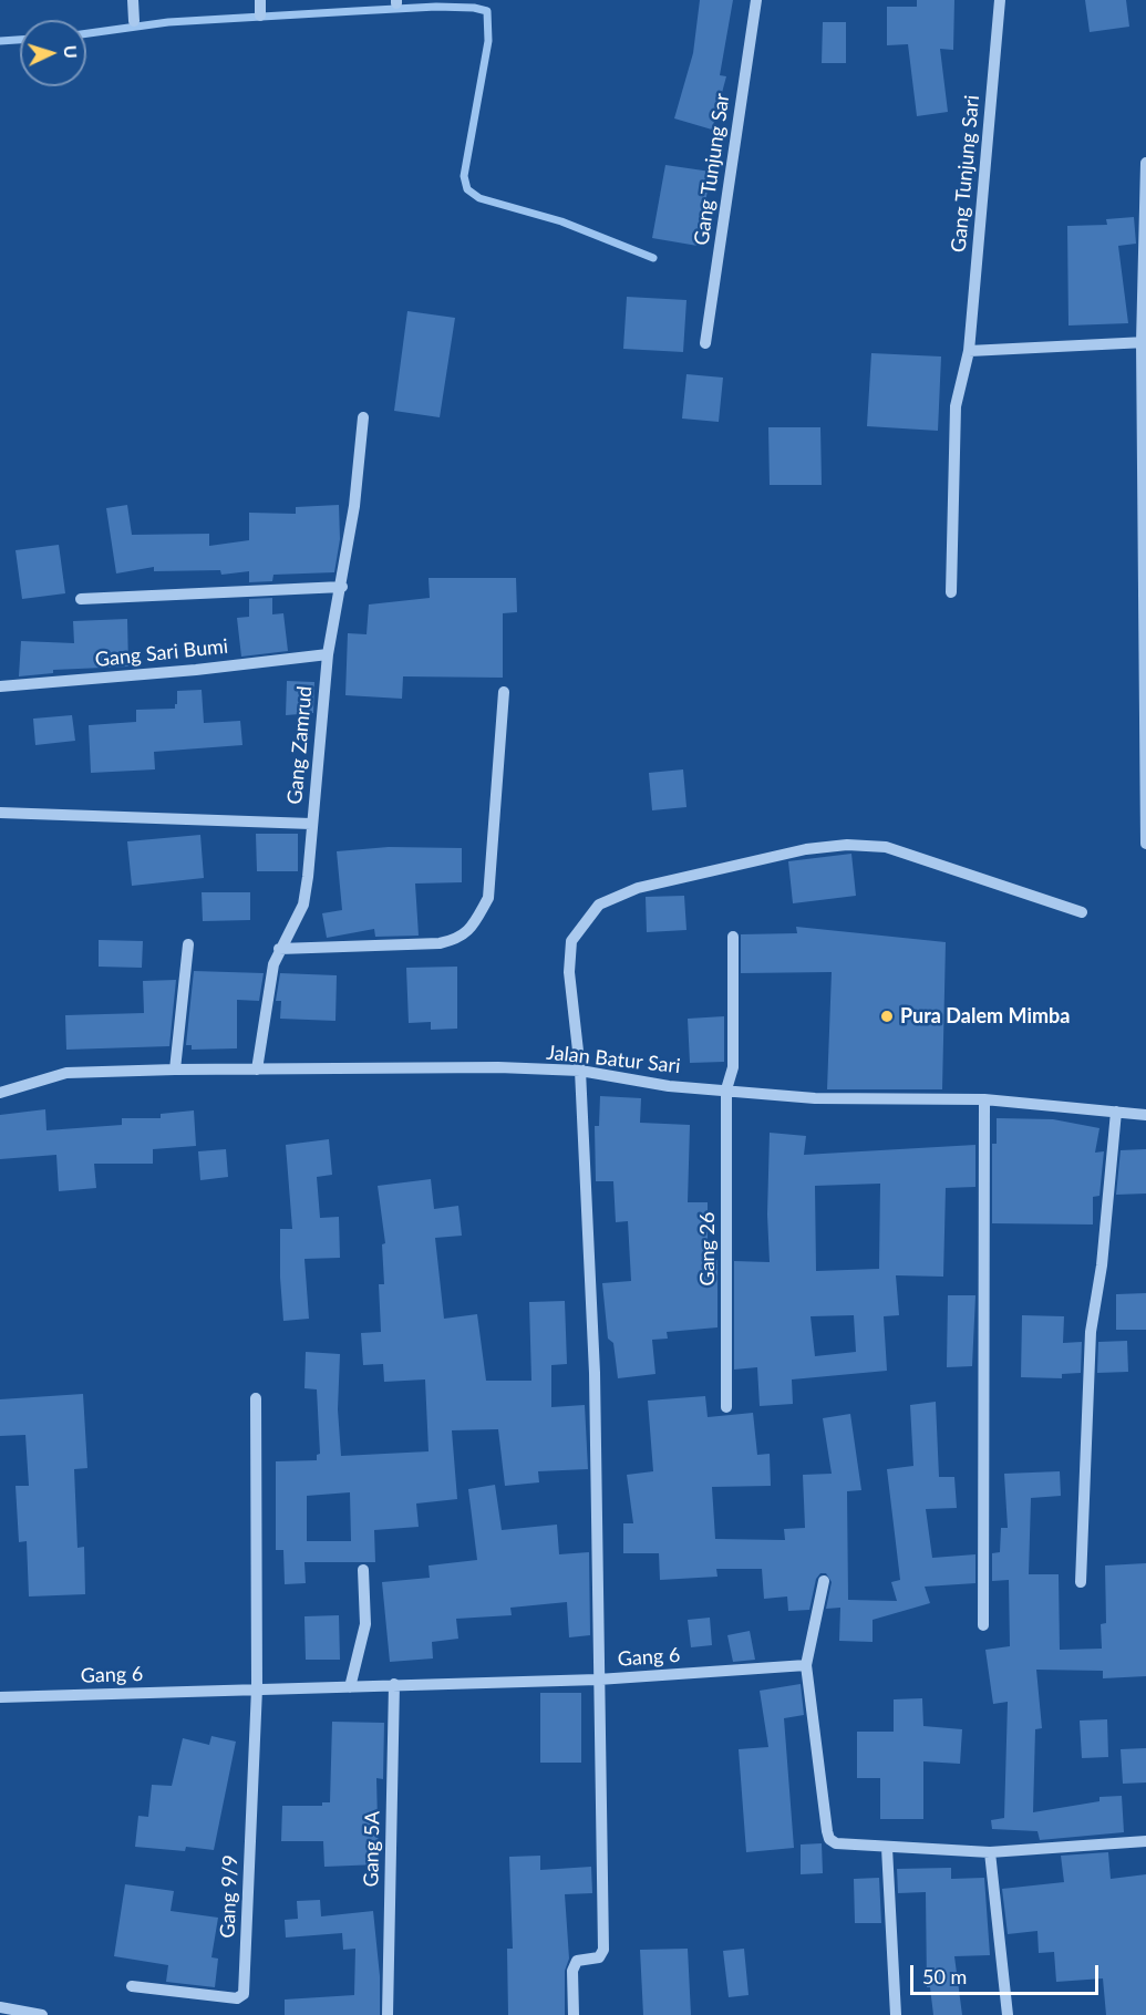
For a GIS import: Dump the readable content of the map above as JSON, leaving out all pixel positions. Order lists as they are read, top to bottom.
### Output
{
  "streets": {
    "street": [
      "Gang Tunjung Sar",
      "Gang Tunjung Sari",
      "Gang Sari Bumi",
      "Gang Zamrud",
      "Jalan Batur Sari",
      "Gang 26",
      "Gang 6",
      "Gang 5A",
      "Gang 9/9"
    ]
  },
  "crossings": [
    ["Gang Sari Bumi", "Gang Zamrud"],
    ["Gang Zamrud", "Jalan Batur Sari"],
    ["Jalan Batur Sari", "Gang 26"],
    ["Gang 6", "Gang 5A"],
    ["Gang 6", "Gang 9/9"]
  ],
  "places": ["Pura Dalem Mimba"],
  "scale_bar": "50 m",
  "north": "right"
}
